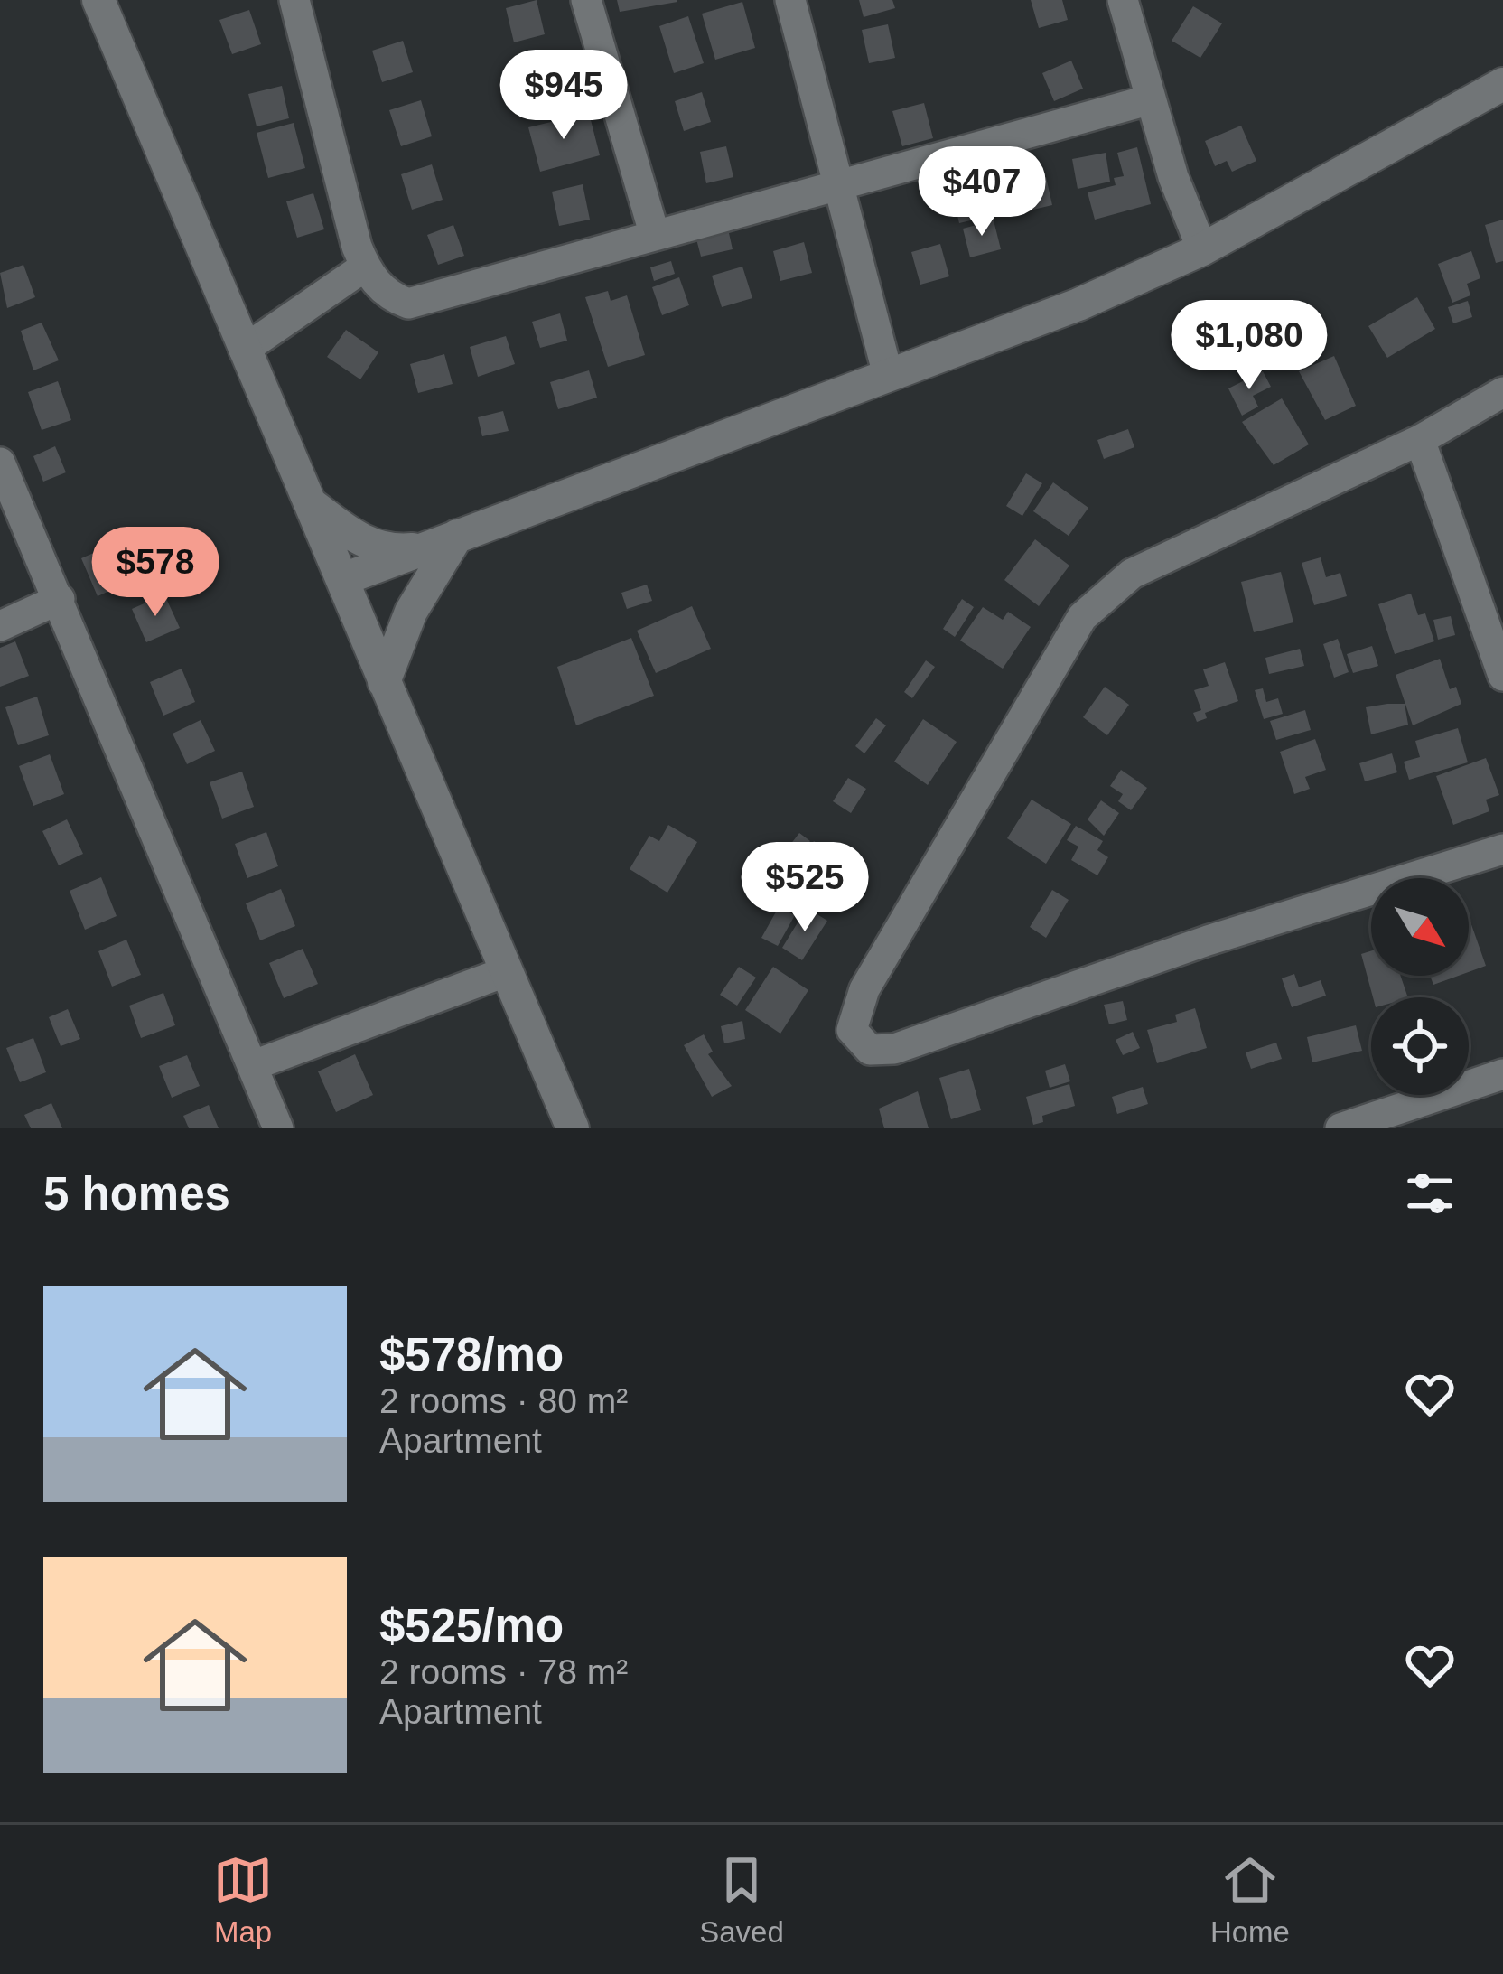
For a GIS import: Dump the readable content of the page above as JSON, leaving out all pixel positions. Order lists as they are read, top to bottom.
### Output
{
  "north": "bottom right",
  "page": {
    "price": [
      "$945",
      "$407",
      "$1,080",
      "$578",
      "$525"
    ],
    "heading": "5 homes",
    "list": [
      {
        "name": "$578/mo",
        "note": "2 rooms · 80 m² · Apartment"
      },
      {
        "name": "$525/mo",
        "note": "2 rooms · 78 m² · Apartment"
      }
    ],
    "tabs": ["Map", "Saved", "Home"]
  }
}
